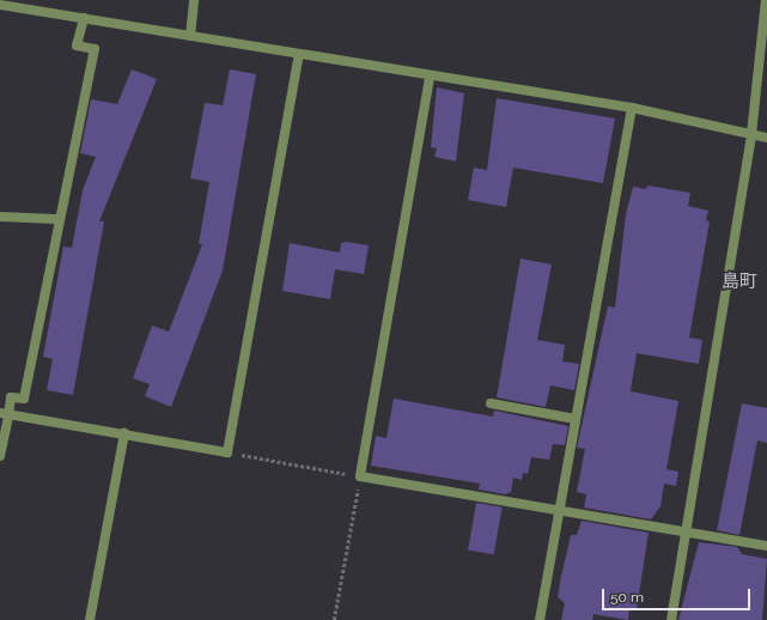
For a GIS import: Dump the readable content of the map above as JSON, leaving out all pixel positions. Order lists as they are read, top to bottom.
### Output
{
  "districts": ["島町"],
  "scale_bar": "50 m"
}
